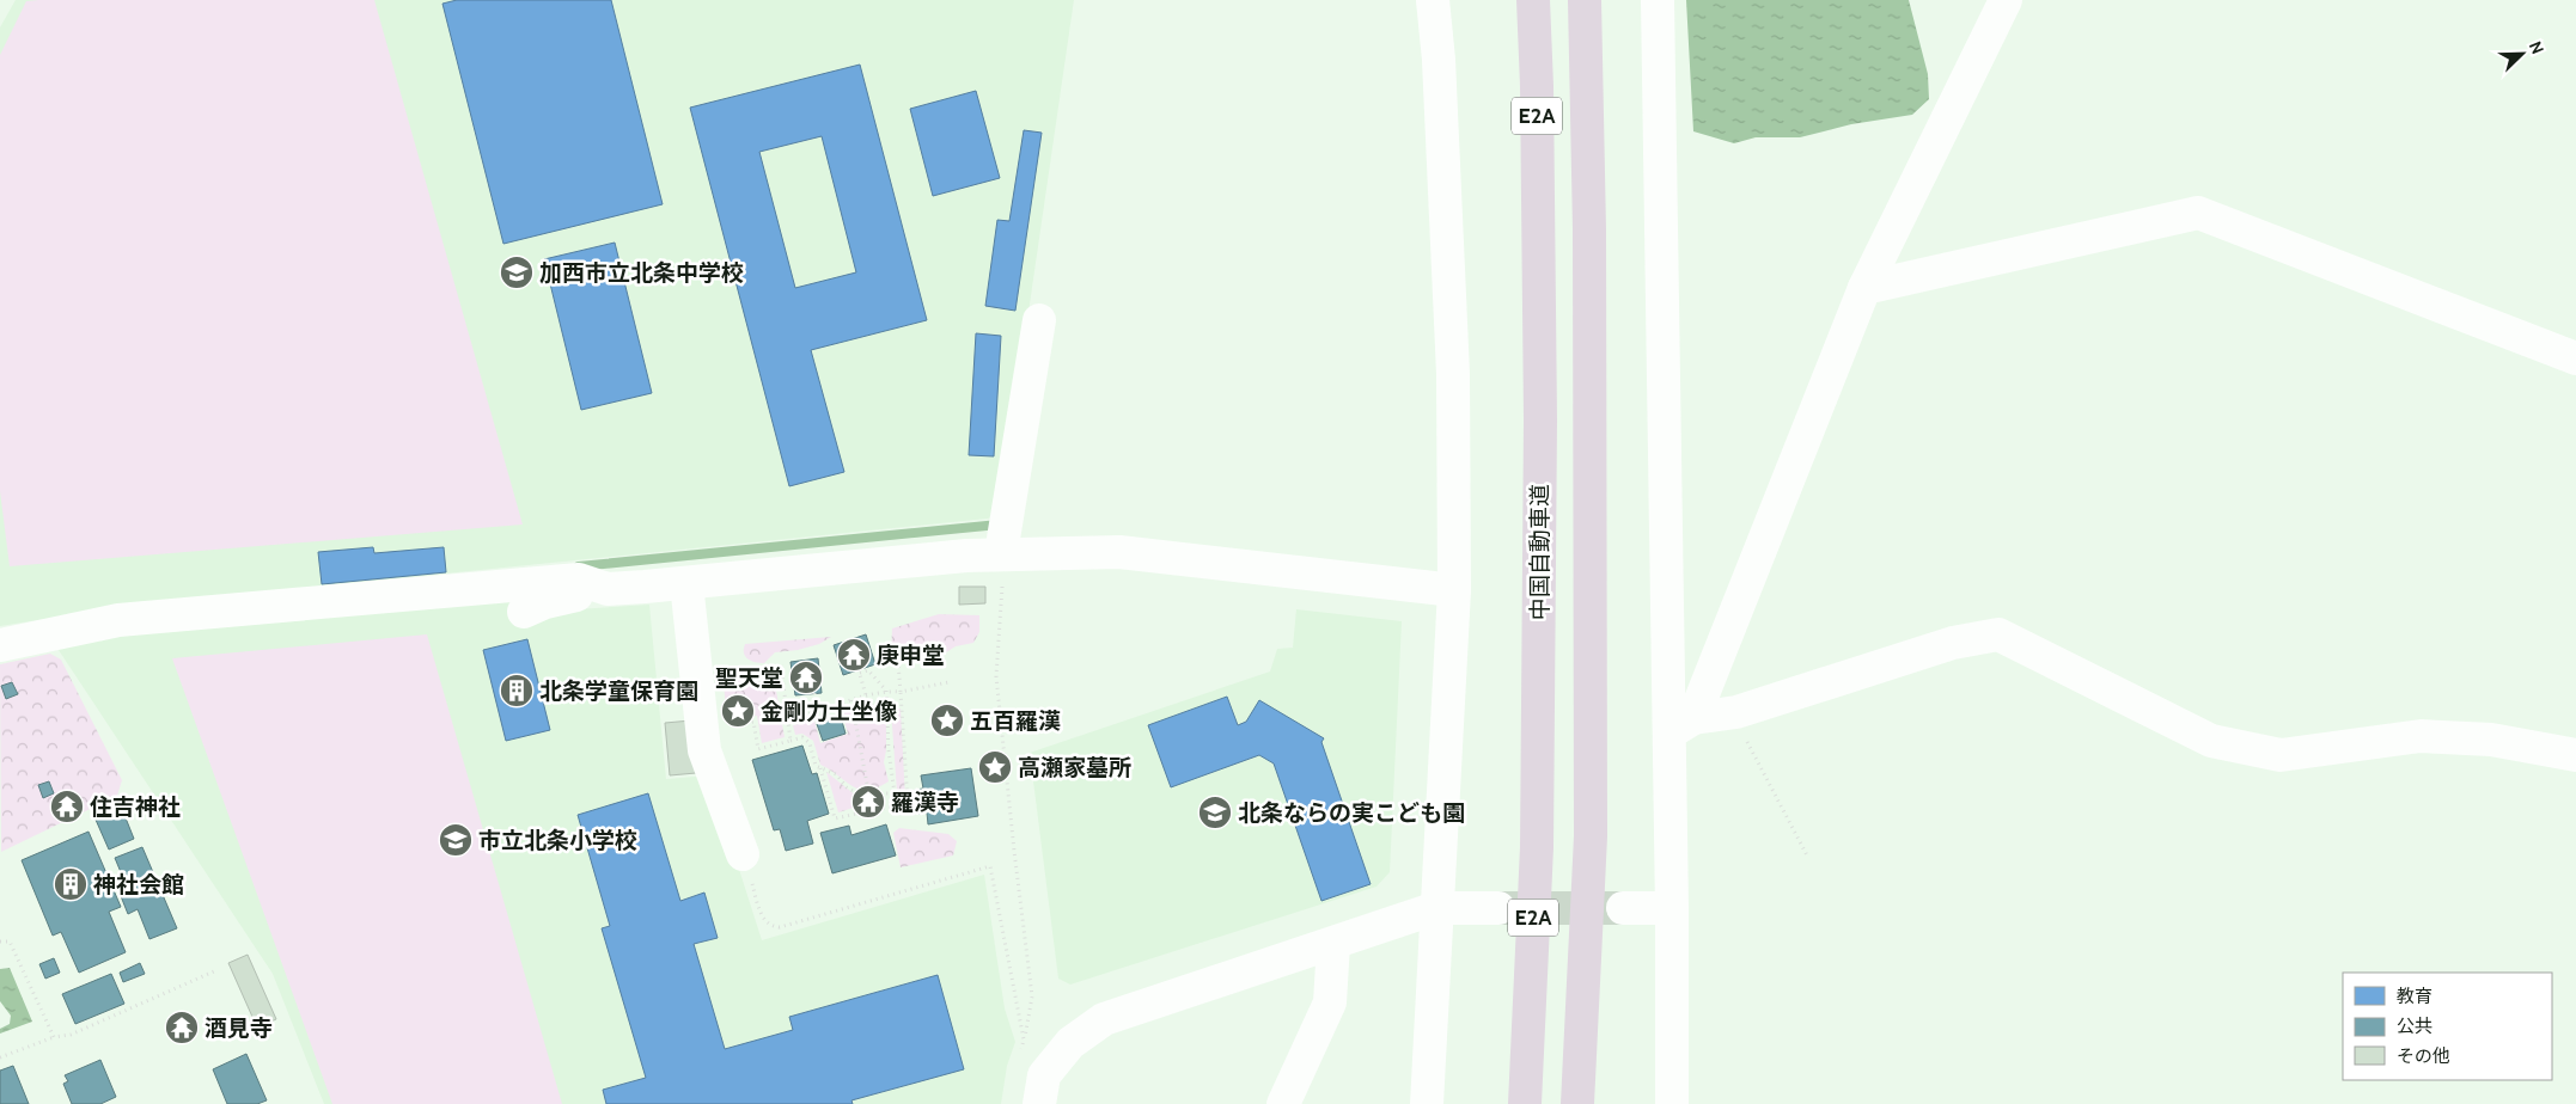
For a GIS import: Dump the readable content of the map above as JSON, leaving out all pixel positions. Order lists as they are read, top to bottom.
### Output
{
  "streets": {
    "highway": ["E2A", "中国自動車道"]
  },
  "places": {
    "school or university": ["加西市立北条中学校", "北条ならの実こども園", "市立北条小学校"],
    "temple": [
      "庚申堂",
      "聖天堂",
      "羅漢寺",
      "住吉神社",
      "酒見寺"
    ],
    "building": ["北条学童保育園", "神社会館"],
    "place": ["金剛力士坐像", "五百羅漢", "高瀬家墓所"]
  },
  "legend": ["教育", "公共", "その他"],
  "north": "top right"
}
